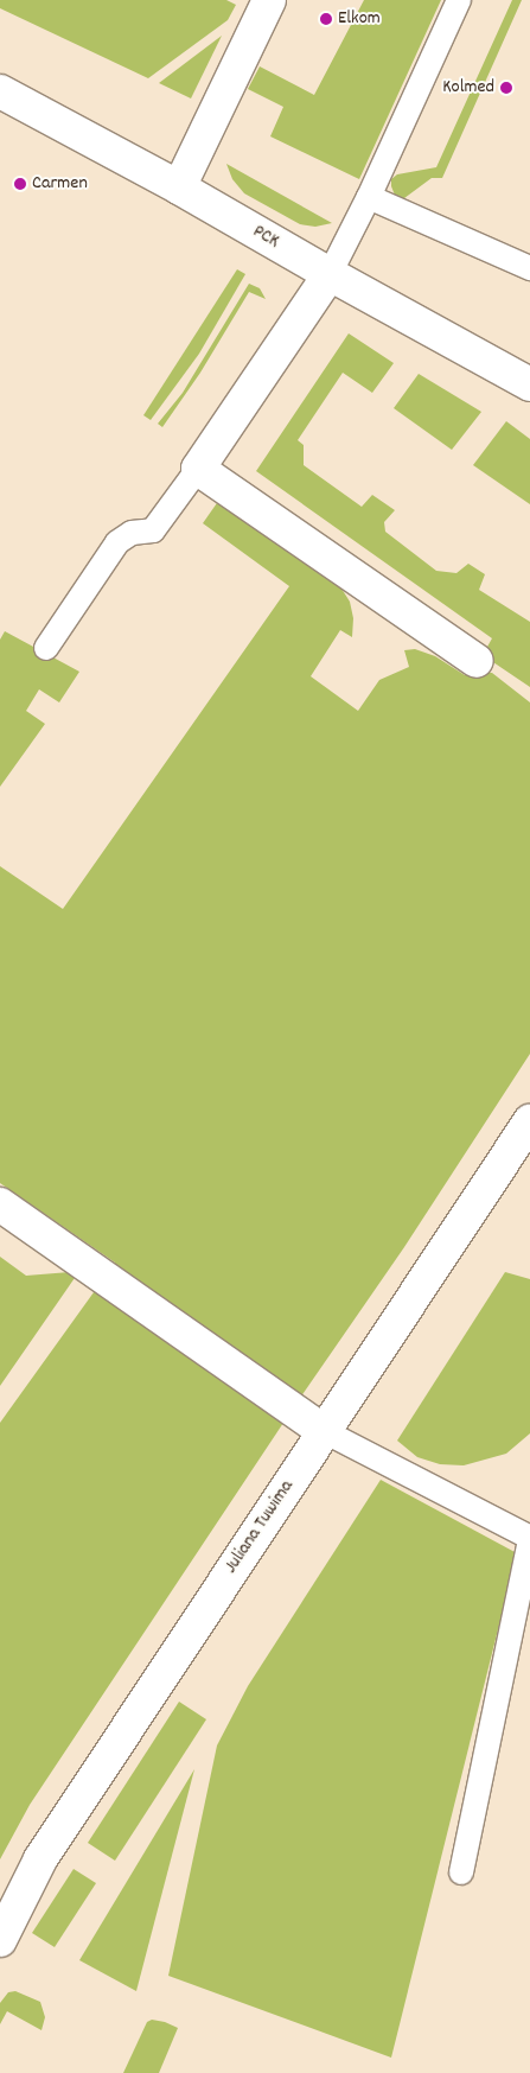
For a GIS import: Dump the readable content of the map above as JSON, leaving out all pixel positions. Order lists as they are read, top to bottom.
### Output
{
  "streets": {
    "street": ["PCK", "Juliana Tuwima"]
  },
  "places": ["Elkom", "Kolmed", "Carmen"]
}
